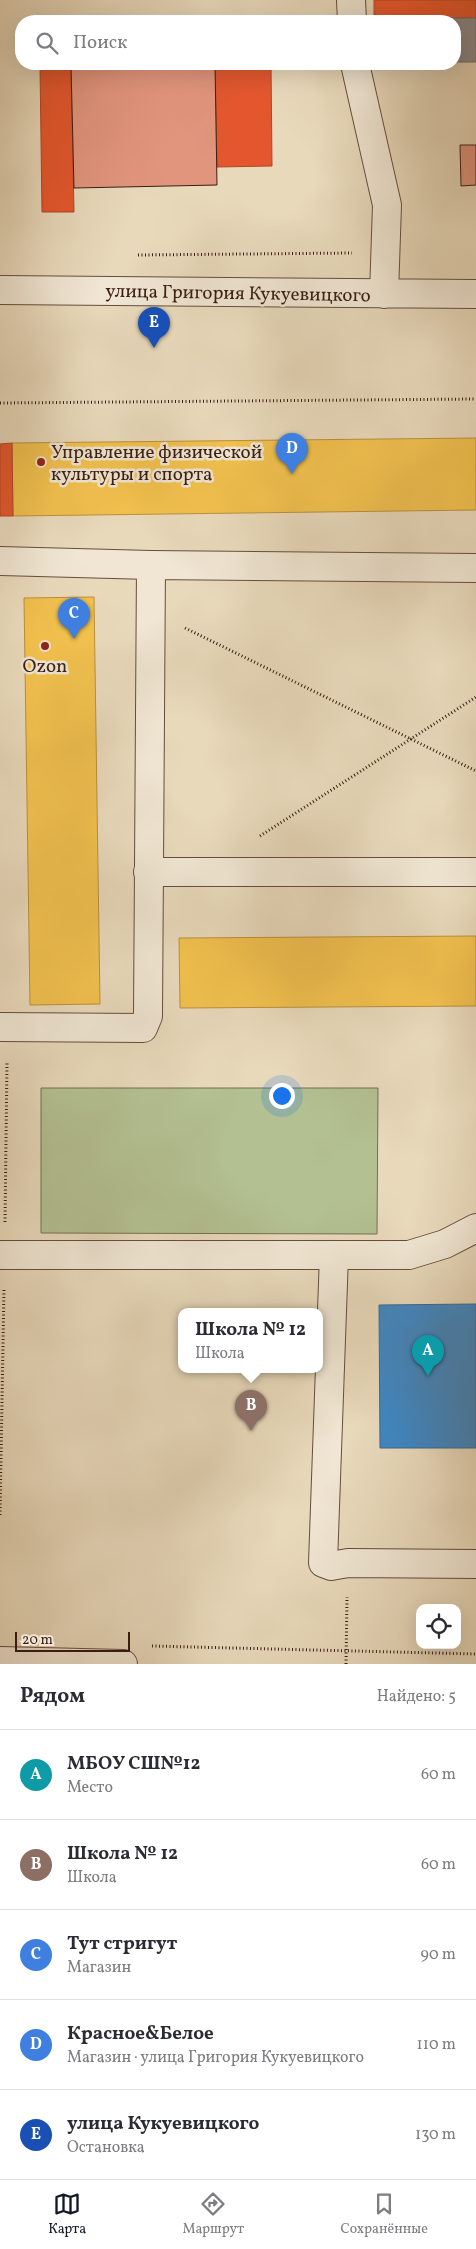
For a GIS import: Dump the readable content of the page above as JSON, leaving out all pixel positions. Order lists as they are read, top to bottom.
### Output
{
  "streets": {
    "street": ["улица Григория Кукуевицкого"]
  },
  "places": ["Управление физической культуры и спорта", "Ozon"],
  "scale_bar": "20 m",
  "page": {
    "search": "Поиск",
    "pins": [
      "E",
      "D",
      "C",
      "A",
      "B"
    ],
    "popup": ["Школа № 12", "Школа"],
    "scale": "20 m",
    "heading": ["Рядом", "Найдено: 5"],
    "list": [
      {
        "mark": "A",
        "name": "МБОУ СШ№12",
        "note": "Место",
        "value": "60 m"
      },
      {
        "mark": "B",
        "name": "Школа № 12",
        "note": "Школа",
        "value": "60 m"
      },
      {
        "mark": "C",
        "name": "Тут стригут",
        "note": "Магазин",
        "value": "90 m"
      },
      {
        "mark": "D",
        "name": "Красное&Белое",
        "note": "Магазин · улица Григория Кукуевицкого",
        "value": "110 m"
      },
      {
        "mark": "E",
        "name": "улица Кукуевицкого",
        "note": "Остановка",
        "value": "130 m"
      }
    ],
    "nav": ["Карта", "Маршрут", "Сохранённые"]
  }
}
